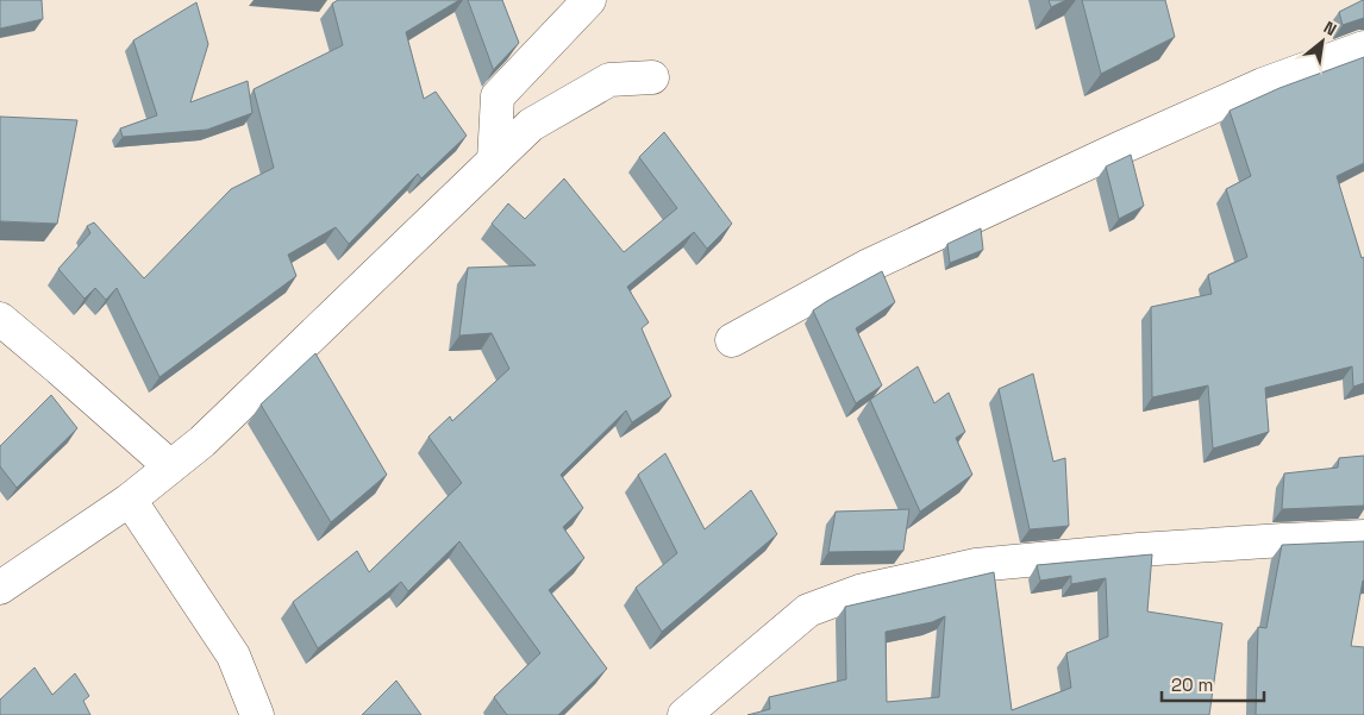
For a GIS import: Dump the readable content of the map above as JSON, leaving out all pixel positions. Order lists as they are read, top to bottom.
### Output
{
  "scale_bar": "20 m",
  "north": "top right"
}
